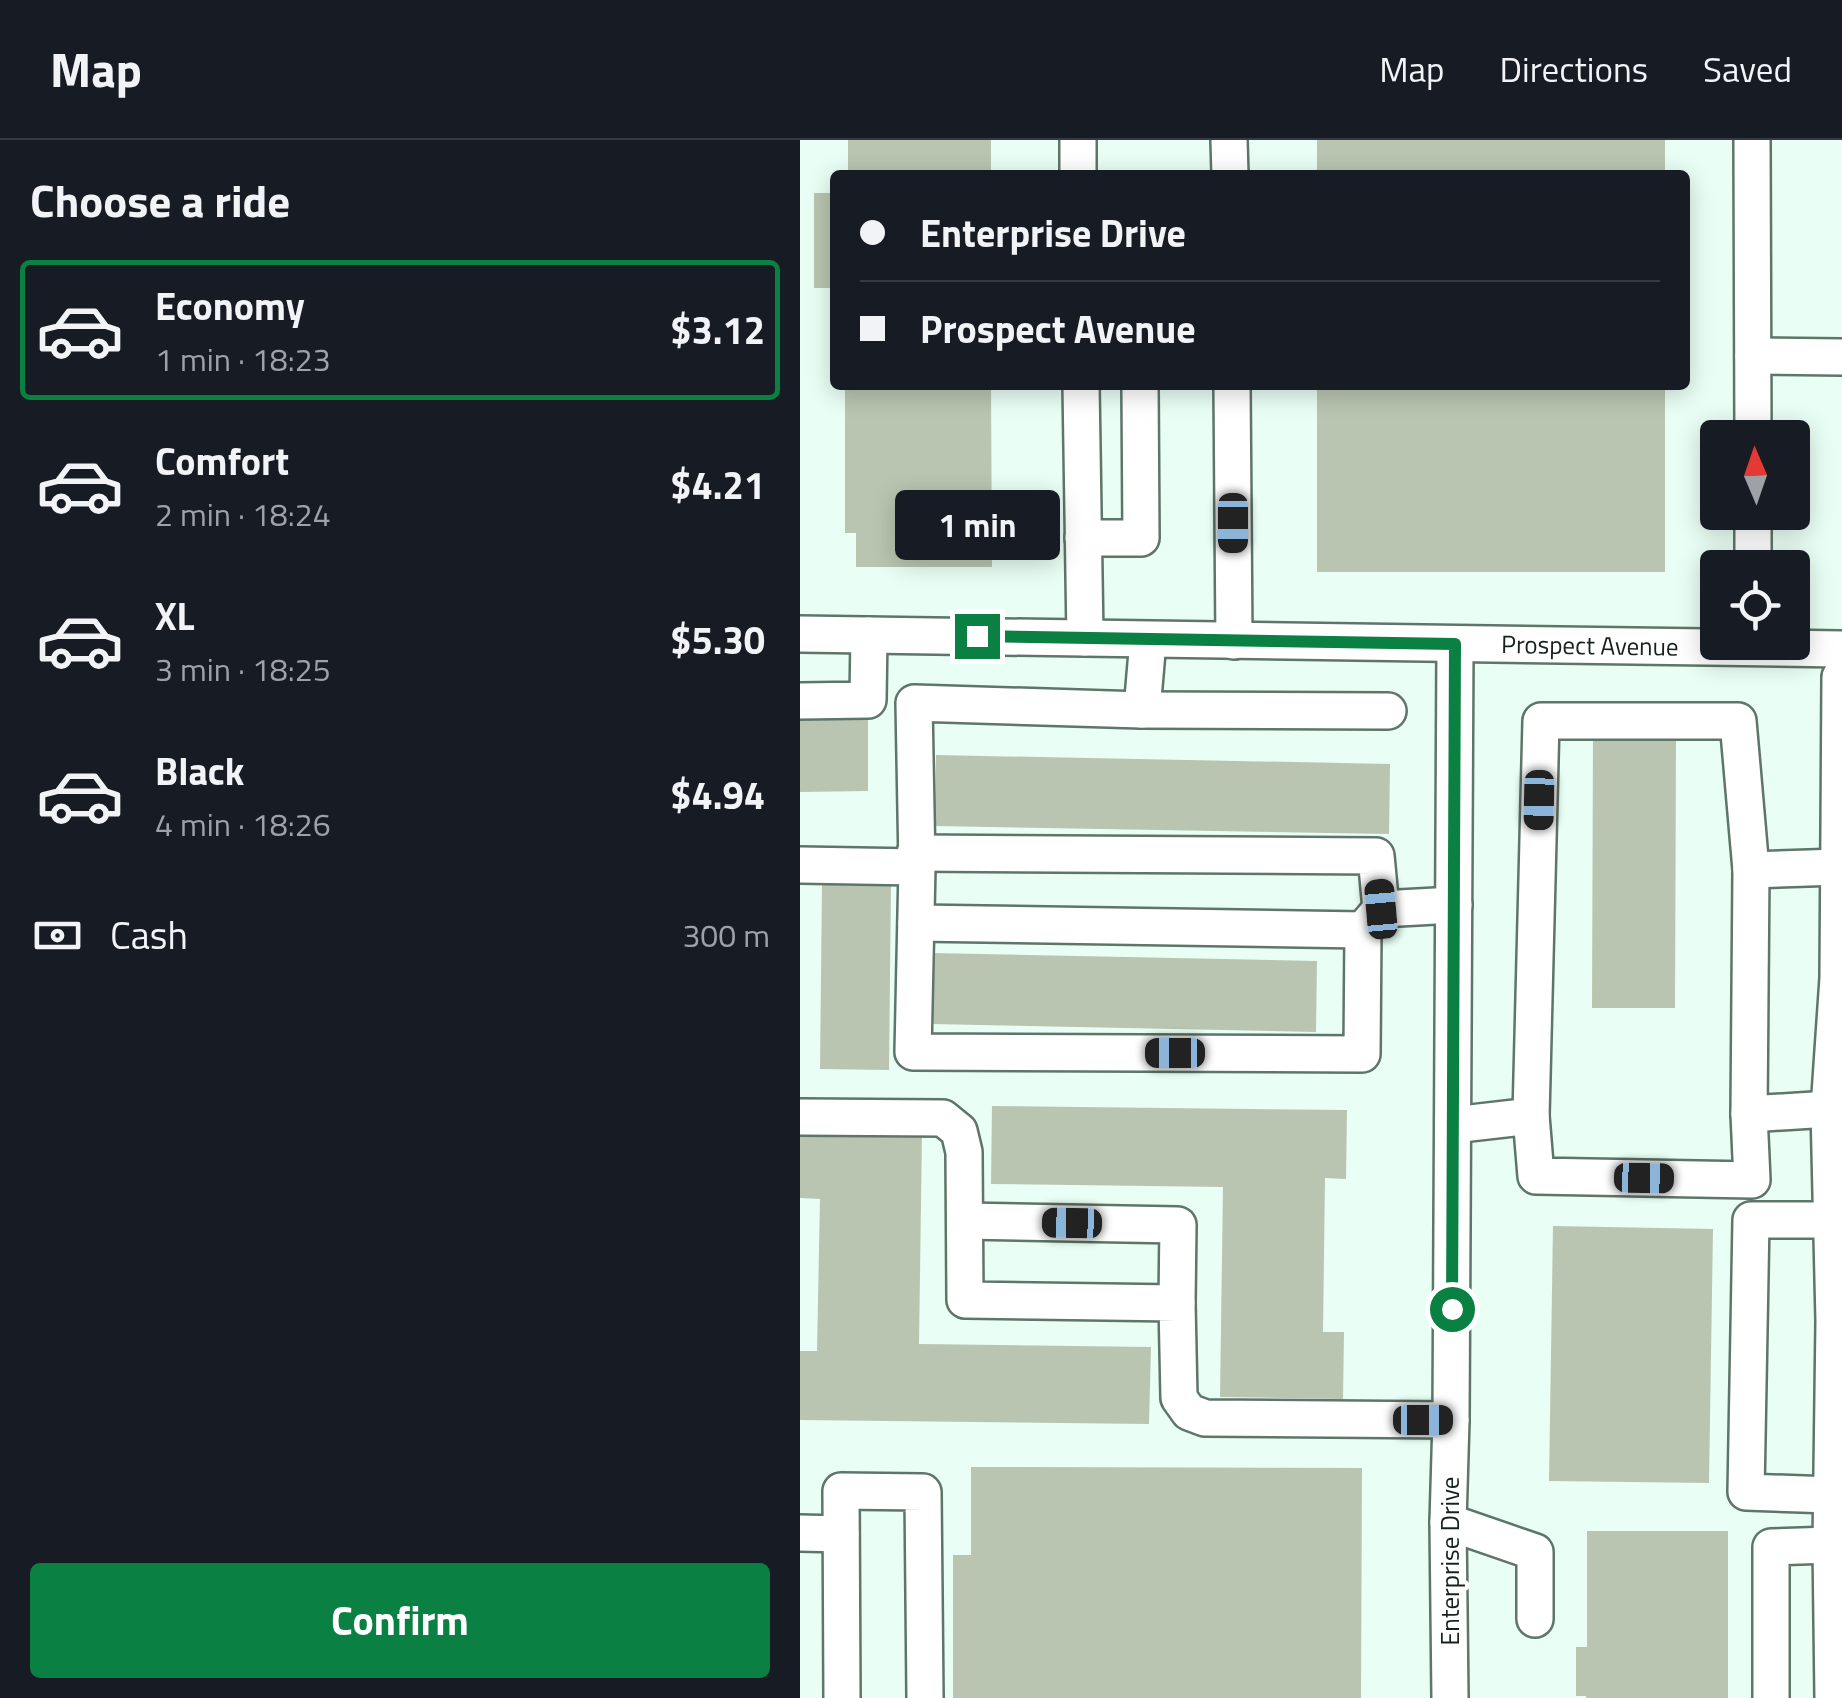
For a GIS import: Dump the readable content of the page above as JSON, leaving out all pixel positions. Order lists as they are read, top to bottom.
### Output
{
  "streets": {
    "street": ["Prospect Avenue", "Enterprise Drive"]
  },
  "crossings": [
    ["Prospect Avenue", "Enterprise Drive"]
  ],
  "north": "top",
  "page": {
    "header": "Map",
    "nav": ["Map", "Directions", "Saved"],
    "heading": "Choose a ride",
    "banner": ["Enterprise Drive", "Prospect Avenue"],
    "list": [
      {
        "name": "Economy",
        "note": "1 min · 18:23",
        "value": "$3.12"
      },
      {
        "name": "Comfort",
        "note": "2 min · 18:24",
        "value": "$4.21"
      },
      {
        "name": "XL",
        "note": "3 min · 18:25",
        "value": "$5.30"
      },
      {
        "name": "Black",
        "note": "4 min · 18:26",
        "value": "$4.94"
      }
    ],
    "bubble": "1 min",
    "pay": ["Cash", "300 m"],
    "buttons": "Confirm"
  }
}
